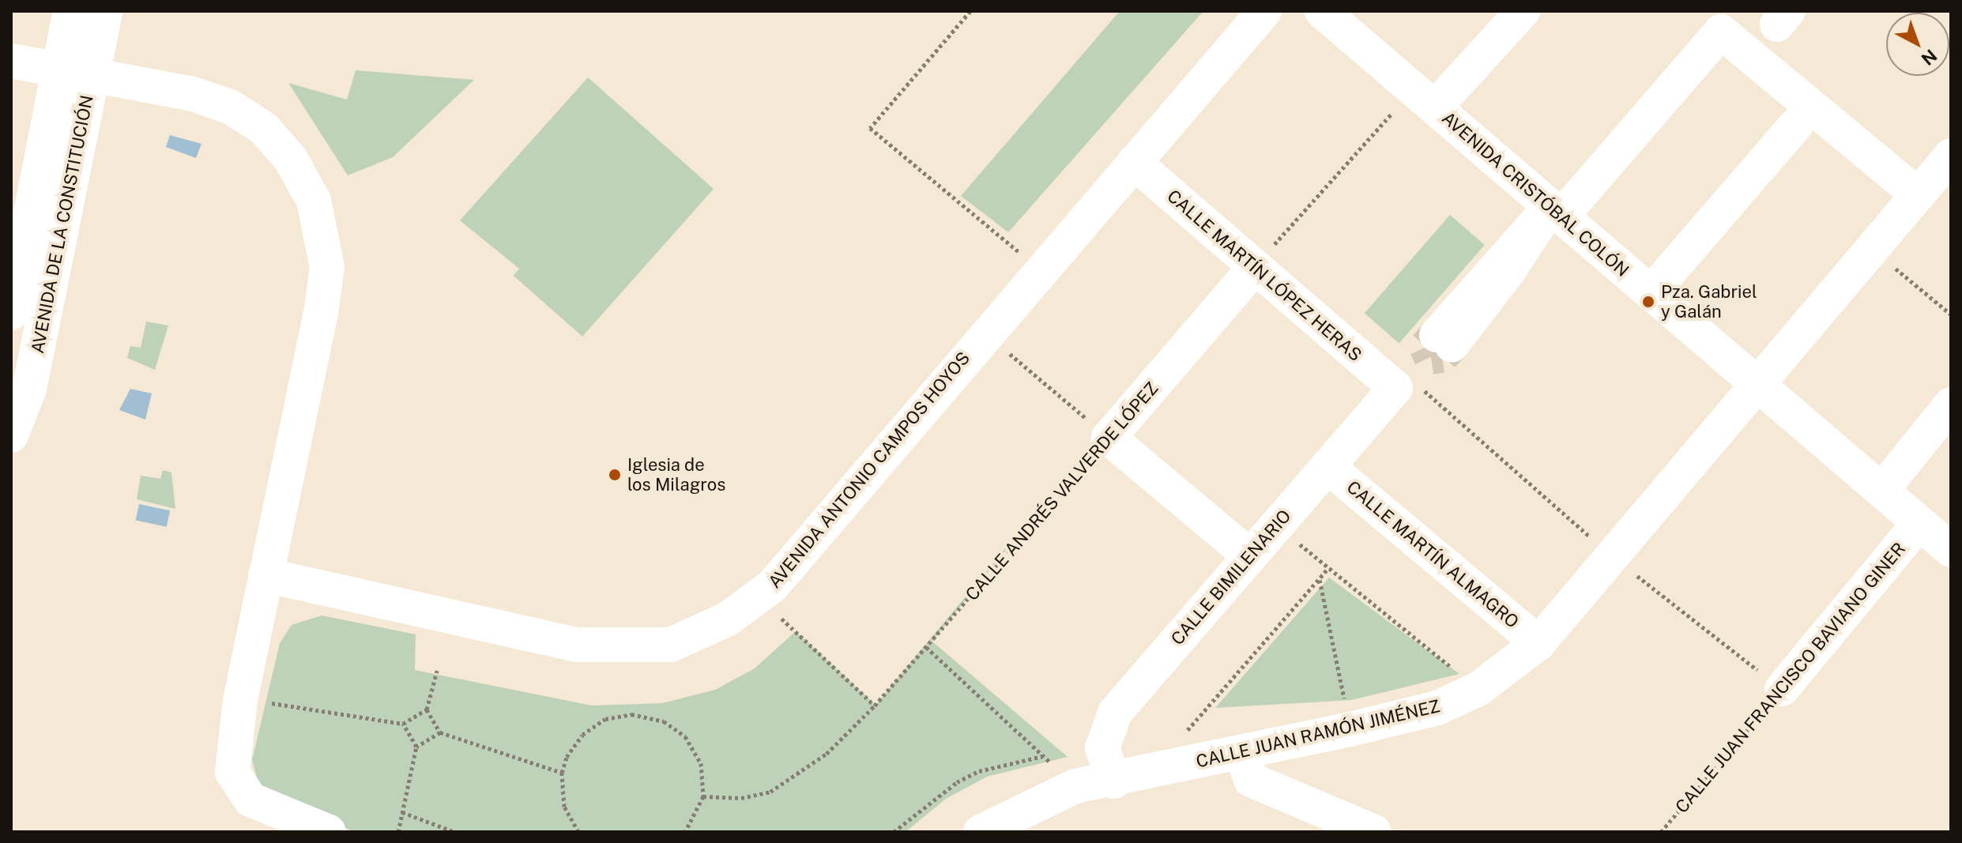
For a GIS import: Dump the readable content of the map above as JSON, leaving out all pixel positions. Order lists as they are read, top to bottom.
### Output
{
  "streets": {
    "street": [
      "AVENIDA CRISTÓBAL COLÓN",
      "AVENIDA DE LA CONSTITUCIÓN",
      "CALLE MARTÍN LÓPEZ HERAS",
      "AVENIDA ANTONIO CAMPOS HOYOS",
      "CALLE ANDRÉS VALVERDE LÓPEZ",
      "CALLE MARTÍN ALMAGRO",
      "CALLE BIMILENARIO",
      "CALLE JUAN FRANCISCO BAVIANO GINER",
      "CALLE JUAN RAMÓN JIMÉNEZ"
    ]
  },
  "crossings": [
    ["AVENIDA CRISTÓBAL COLÓN", "CALLE JUAN FRANCISCO BAVIANO GINER"],
    ["AVENIDA CRISTÓBAL COLÓN", "CALLE JUAN RAMÓN JIMÉNEZ"],
    ["CALLE MARTÍN LÓPEZ HERAS", "AVENIDA ANTONIO CAMPOS HOYOS"],
    ["CALLE MARTÍN LÓPEZ HERAS", "CALLE ANDRÉS VALVERDE LÓPEZ"],
    ["CALLE MARTÍN LÓPEZ HERAS", "CALLE BIMILENARIO"],
    ["CALLE MARTÍN ALMAGRO", "CALLE BIMILENARIO"],
    ["CALLE MARTÍN ALMAGRO", "CALLE JUAN RAMÓN JIMÉNEZ"],
    ["CALLE BIMILENARIO", "CALLE JUAN RAMÓN JIMÉNEZ"]
  ],
  "places": ["Pza. Gabriel y Galán", "Iglesia de los Milagros"],
  "north": "bottom right"
}
